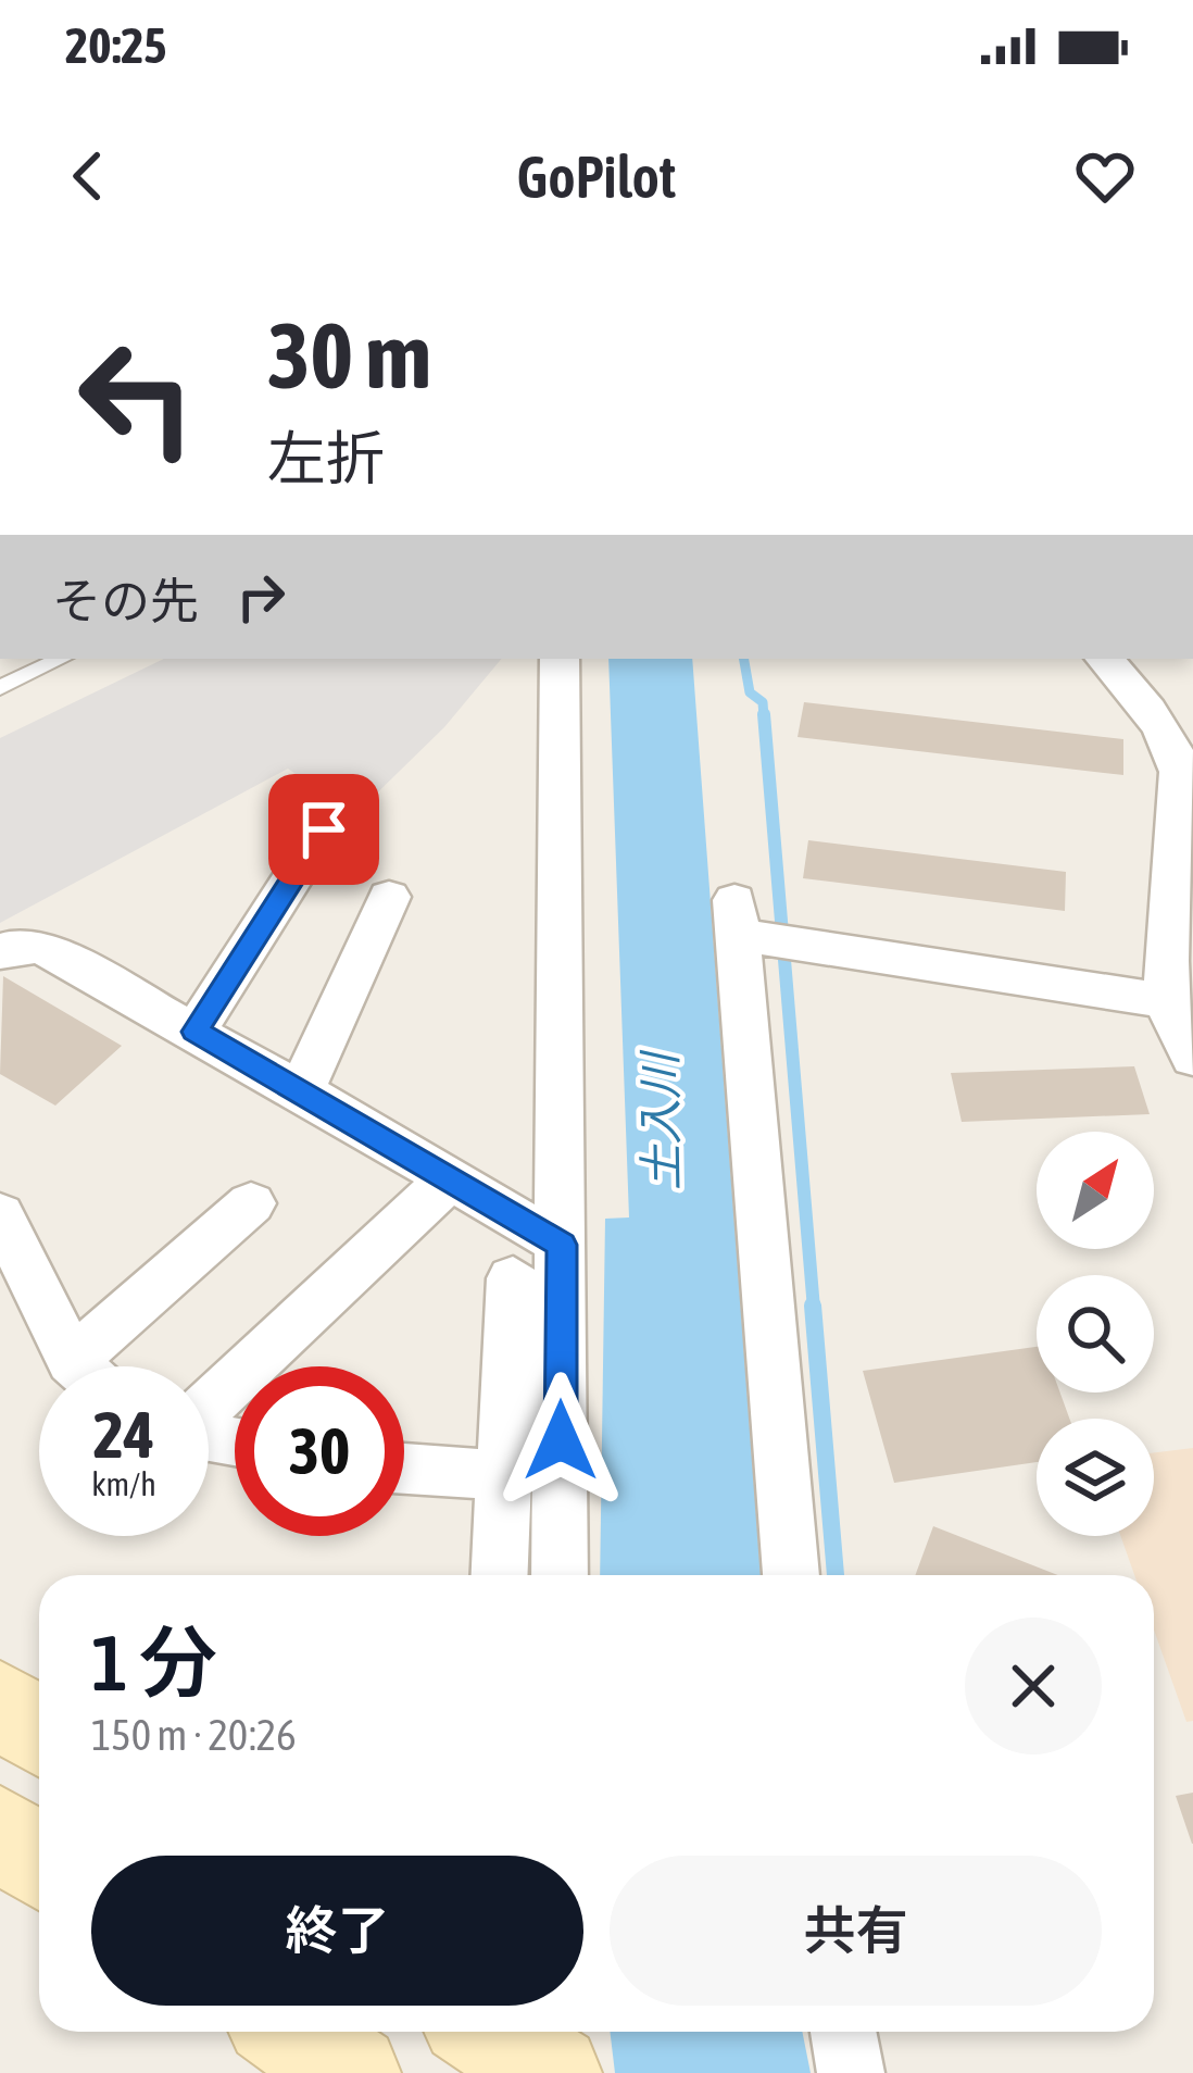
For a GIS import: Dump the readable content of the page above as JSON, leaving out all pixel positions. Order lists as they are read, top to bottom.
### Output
{
  "water": ["土入川"],
  "north": "top right",
  "page": {
    "status": "20:25",
    "header": "GoPilot",
    "turn": ["30 m", "左折"],
    "then": "その先",
    "speed": "24 km/h",
    "limit": "30",
    "heading": ["1 分", "150 m · 20:26"],
    "buttons": ["終了", "共有"]
  }
}
